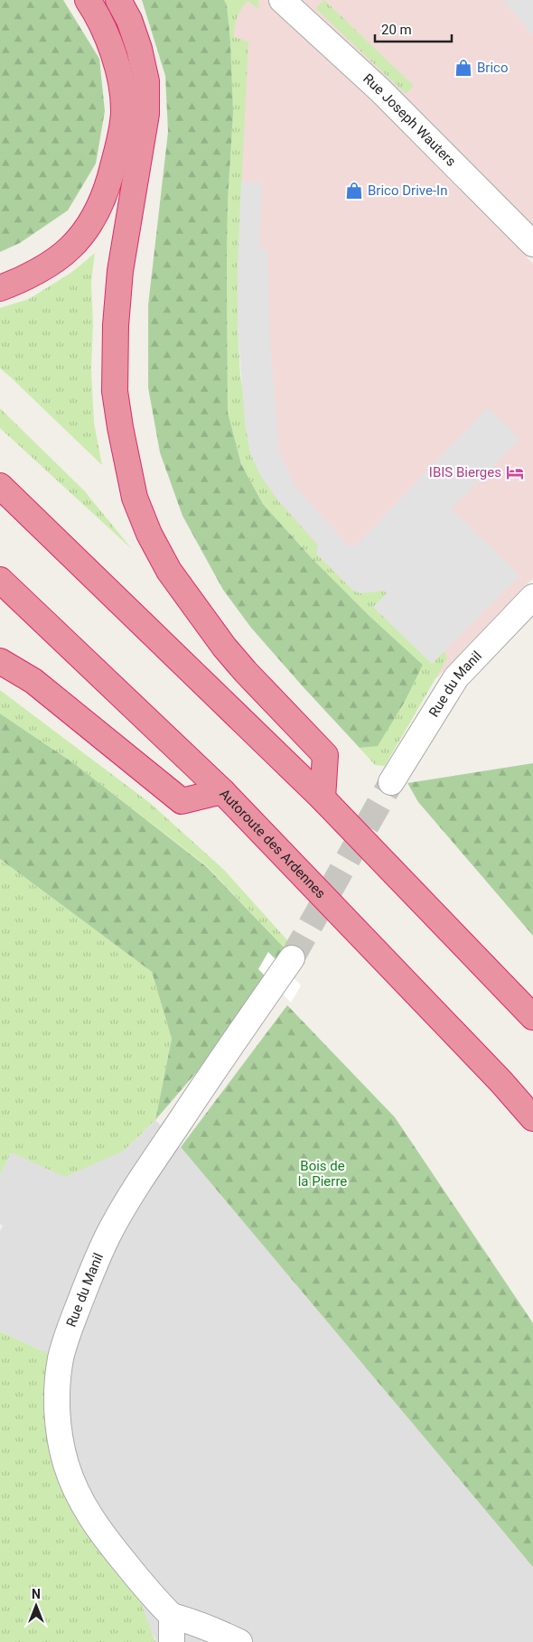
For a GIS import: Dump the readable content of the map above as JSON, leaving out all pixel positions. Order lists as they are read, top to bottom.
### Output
{
  "streets": {
    "highway": ["Autoroute des Ardennes"],
    "street": ["Rue Joseph Wauters", "Rue du Manil"]
  },
  "parks": ["Bois de la Pierre"],
  "places": {
    "shop": ["Brico", "Brico Drive-In"],
    "hotel": ["IBIS Bierges"]
  },
  "scale_bar": "20 m",
  "north": "top"
}
